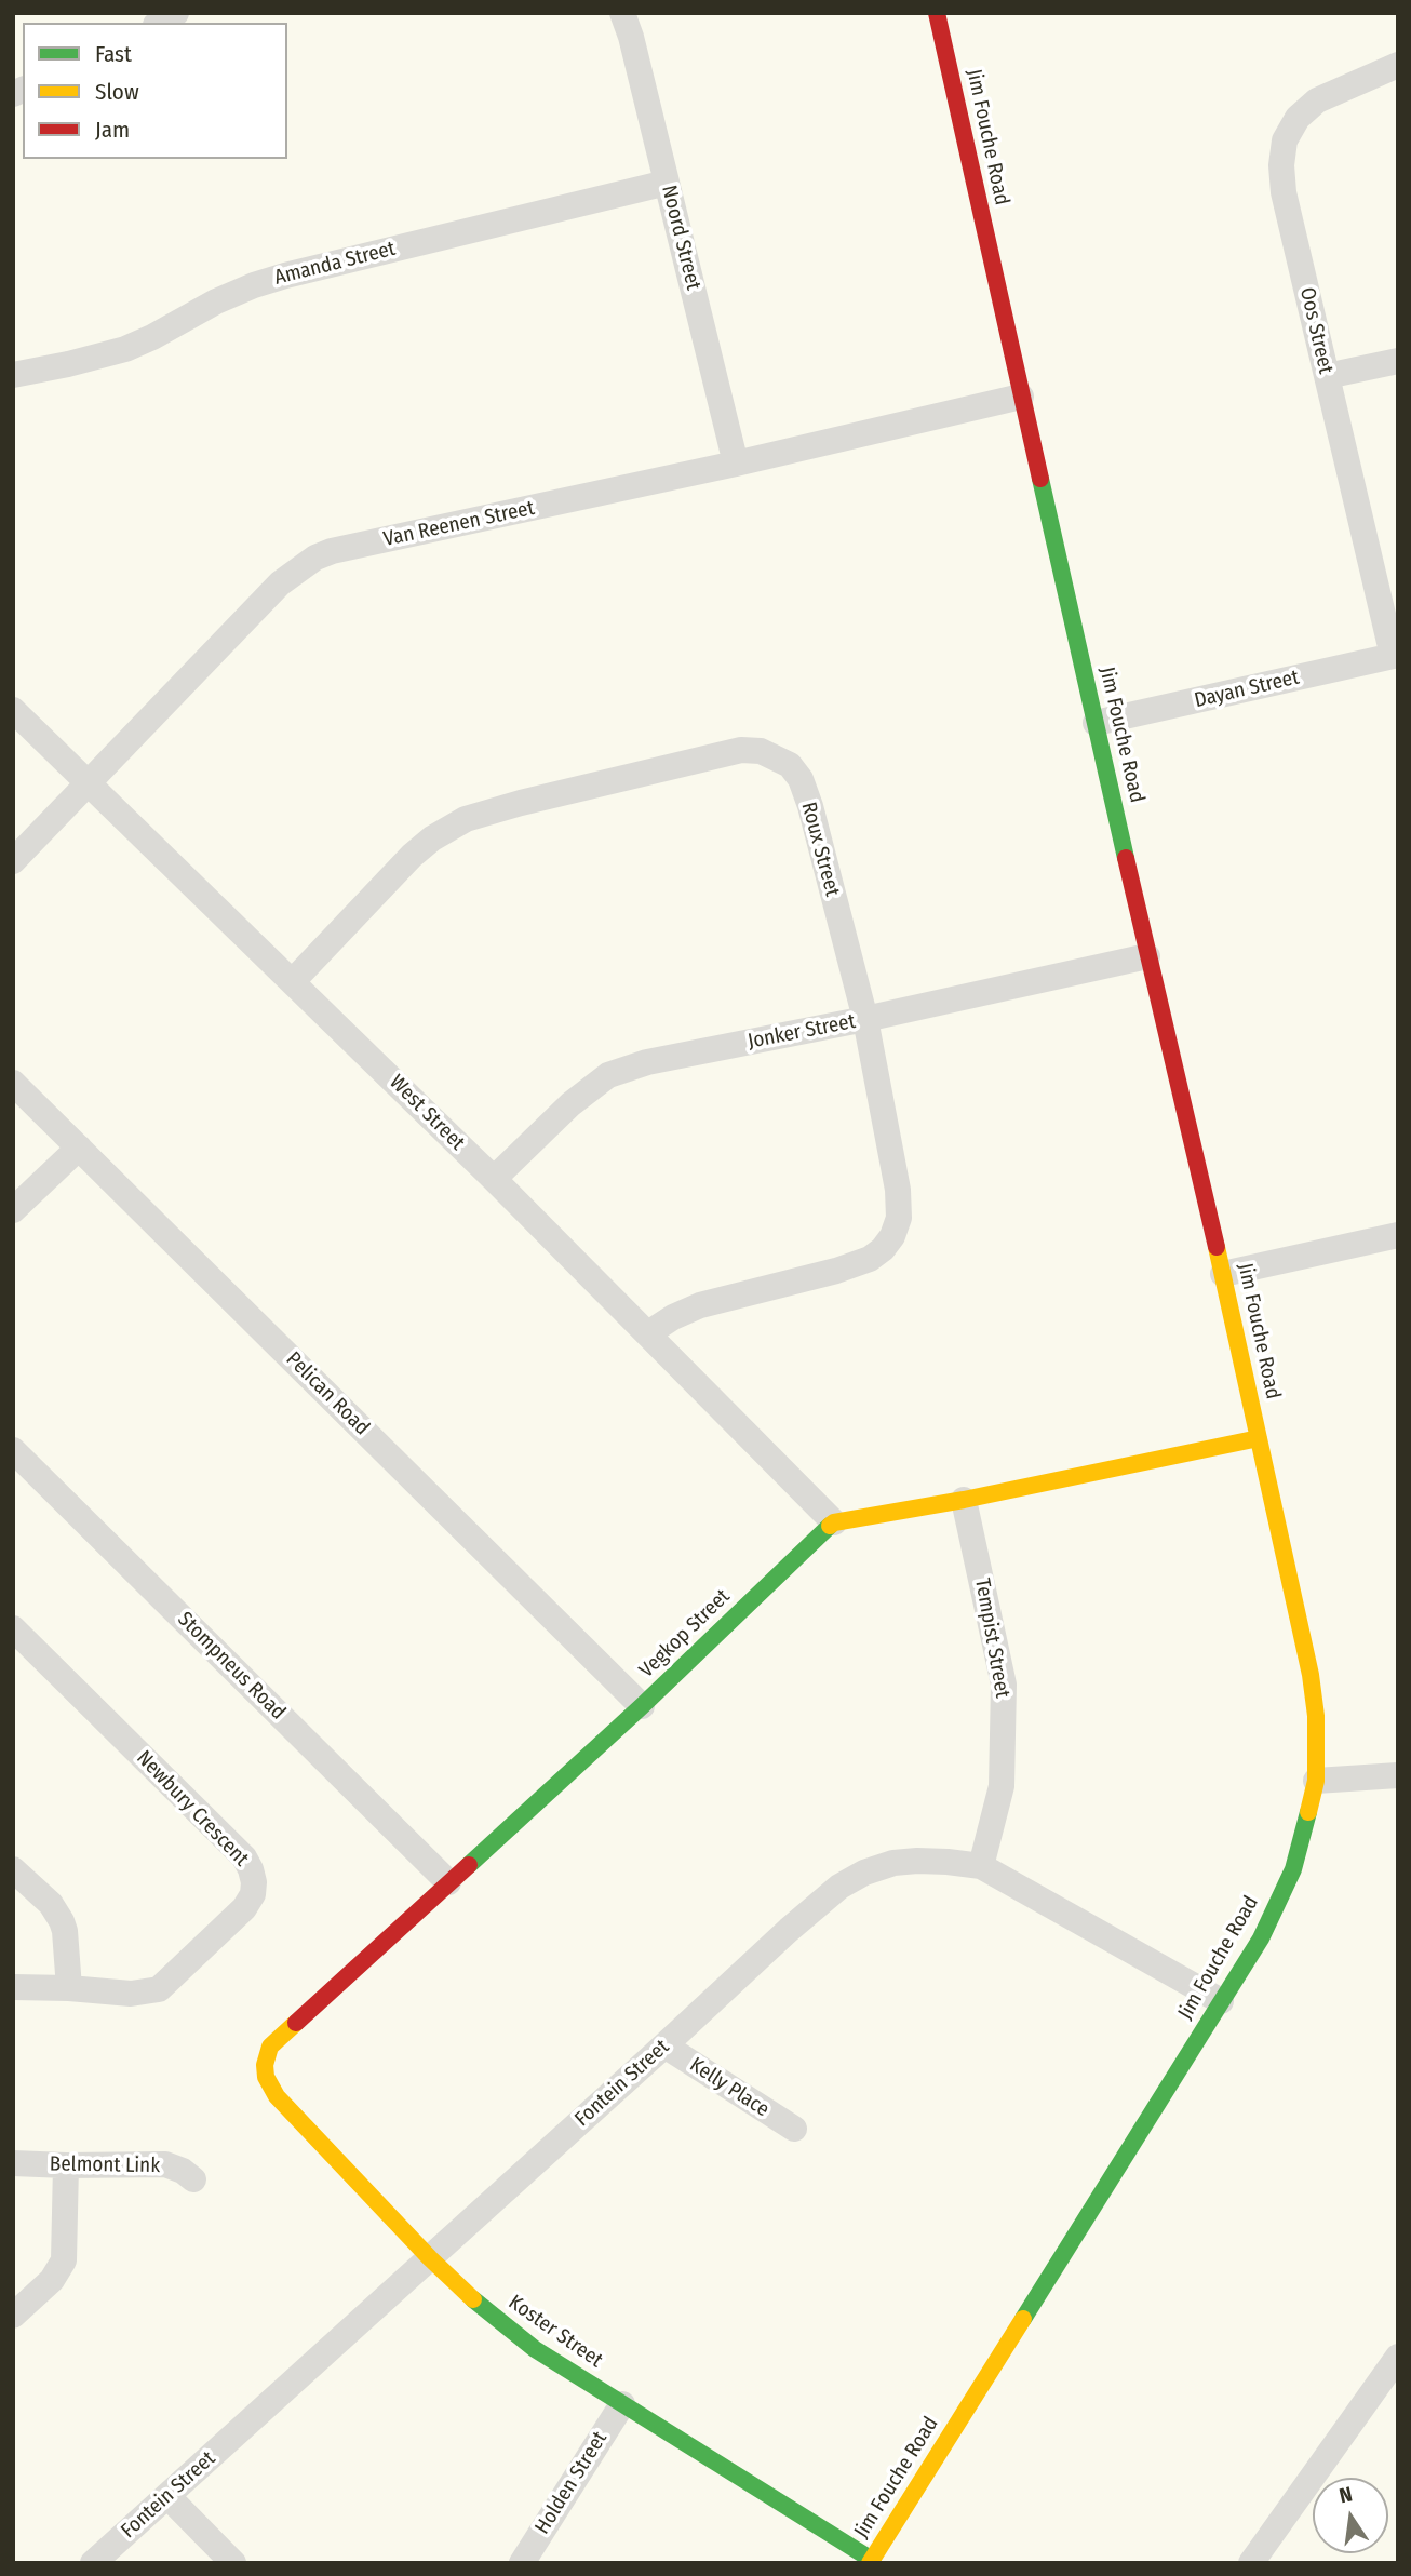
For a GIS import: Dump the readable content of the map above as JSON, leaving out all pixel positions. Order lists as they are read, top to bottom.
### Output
{
  "streets": {
    "street": [
      "Jim Fouche Road",
      "Noord Street",
      "Amanda Street",
      "Oos Street",
      "Van Reenen Street",
      "Dayan Street",
      "Roux Street",
      "Jonker Street",
      "West Street",
      "Pelican Road",
      "Vegkop Street",
      "Tempist Street",
      "Stompneus Road",
      "Newbury Crescent",
      "Fontein Street",
      "Kelly Place",
      "Belmont Link",
      "Koster Street",
      "Holden Street"
    ]
  },
  "crossings": [
    ["Jim Fouche Road", "Van Reenen Street"],
    ["Jim Fouche Road", "Dayan Street"],
    ["Jim Fouche Road", "Jonker Street"],
    ["Jim Fouche Road", "Fontein Street"],
    ["Jim Fouche Road", "Koster Street"],
    ["Noord Street", "Amanda Street"],
    ["Noord Street", "Van Reenen Street"],
    ["Oos Street", "Dayan Street"],
    ["Van Reenen Street", "West Street"],
    ["Roux Street", "Jonker Street"],
    ["Roux Street", "West Street"],
    ["Jonker Street", "West Street"],
    ["West Street", "Vegkop Street"],
    ["Pelican Road", "Vegkop Street"],
    ["Vegkop Street", "Stompneus Road"],
    ["Vegkop Street", "Koster Street"],
    ["Tempist Street", "Fontein Street"],
    ["Fontein Street", "Kelly Place"],
    ["Fontein Street", "Koster Street"],
    ["Koster Street", "Holden Street"]
  ],
  "legend": ["Fast", "Slow", "Jam"],
  "north": "top"
}
